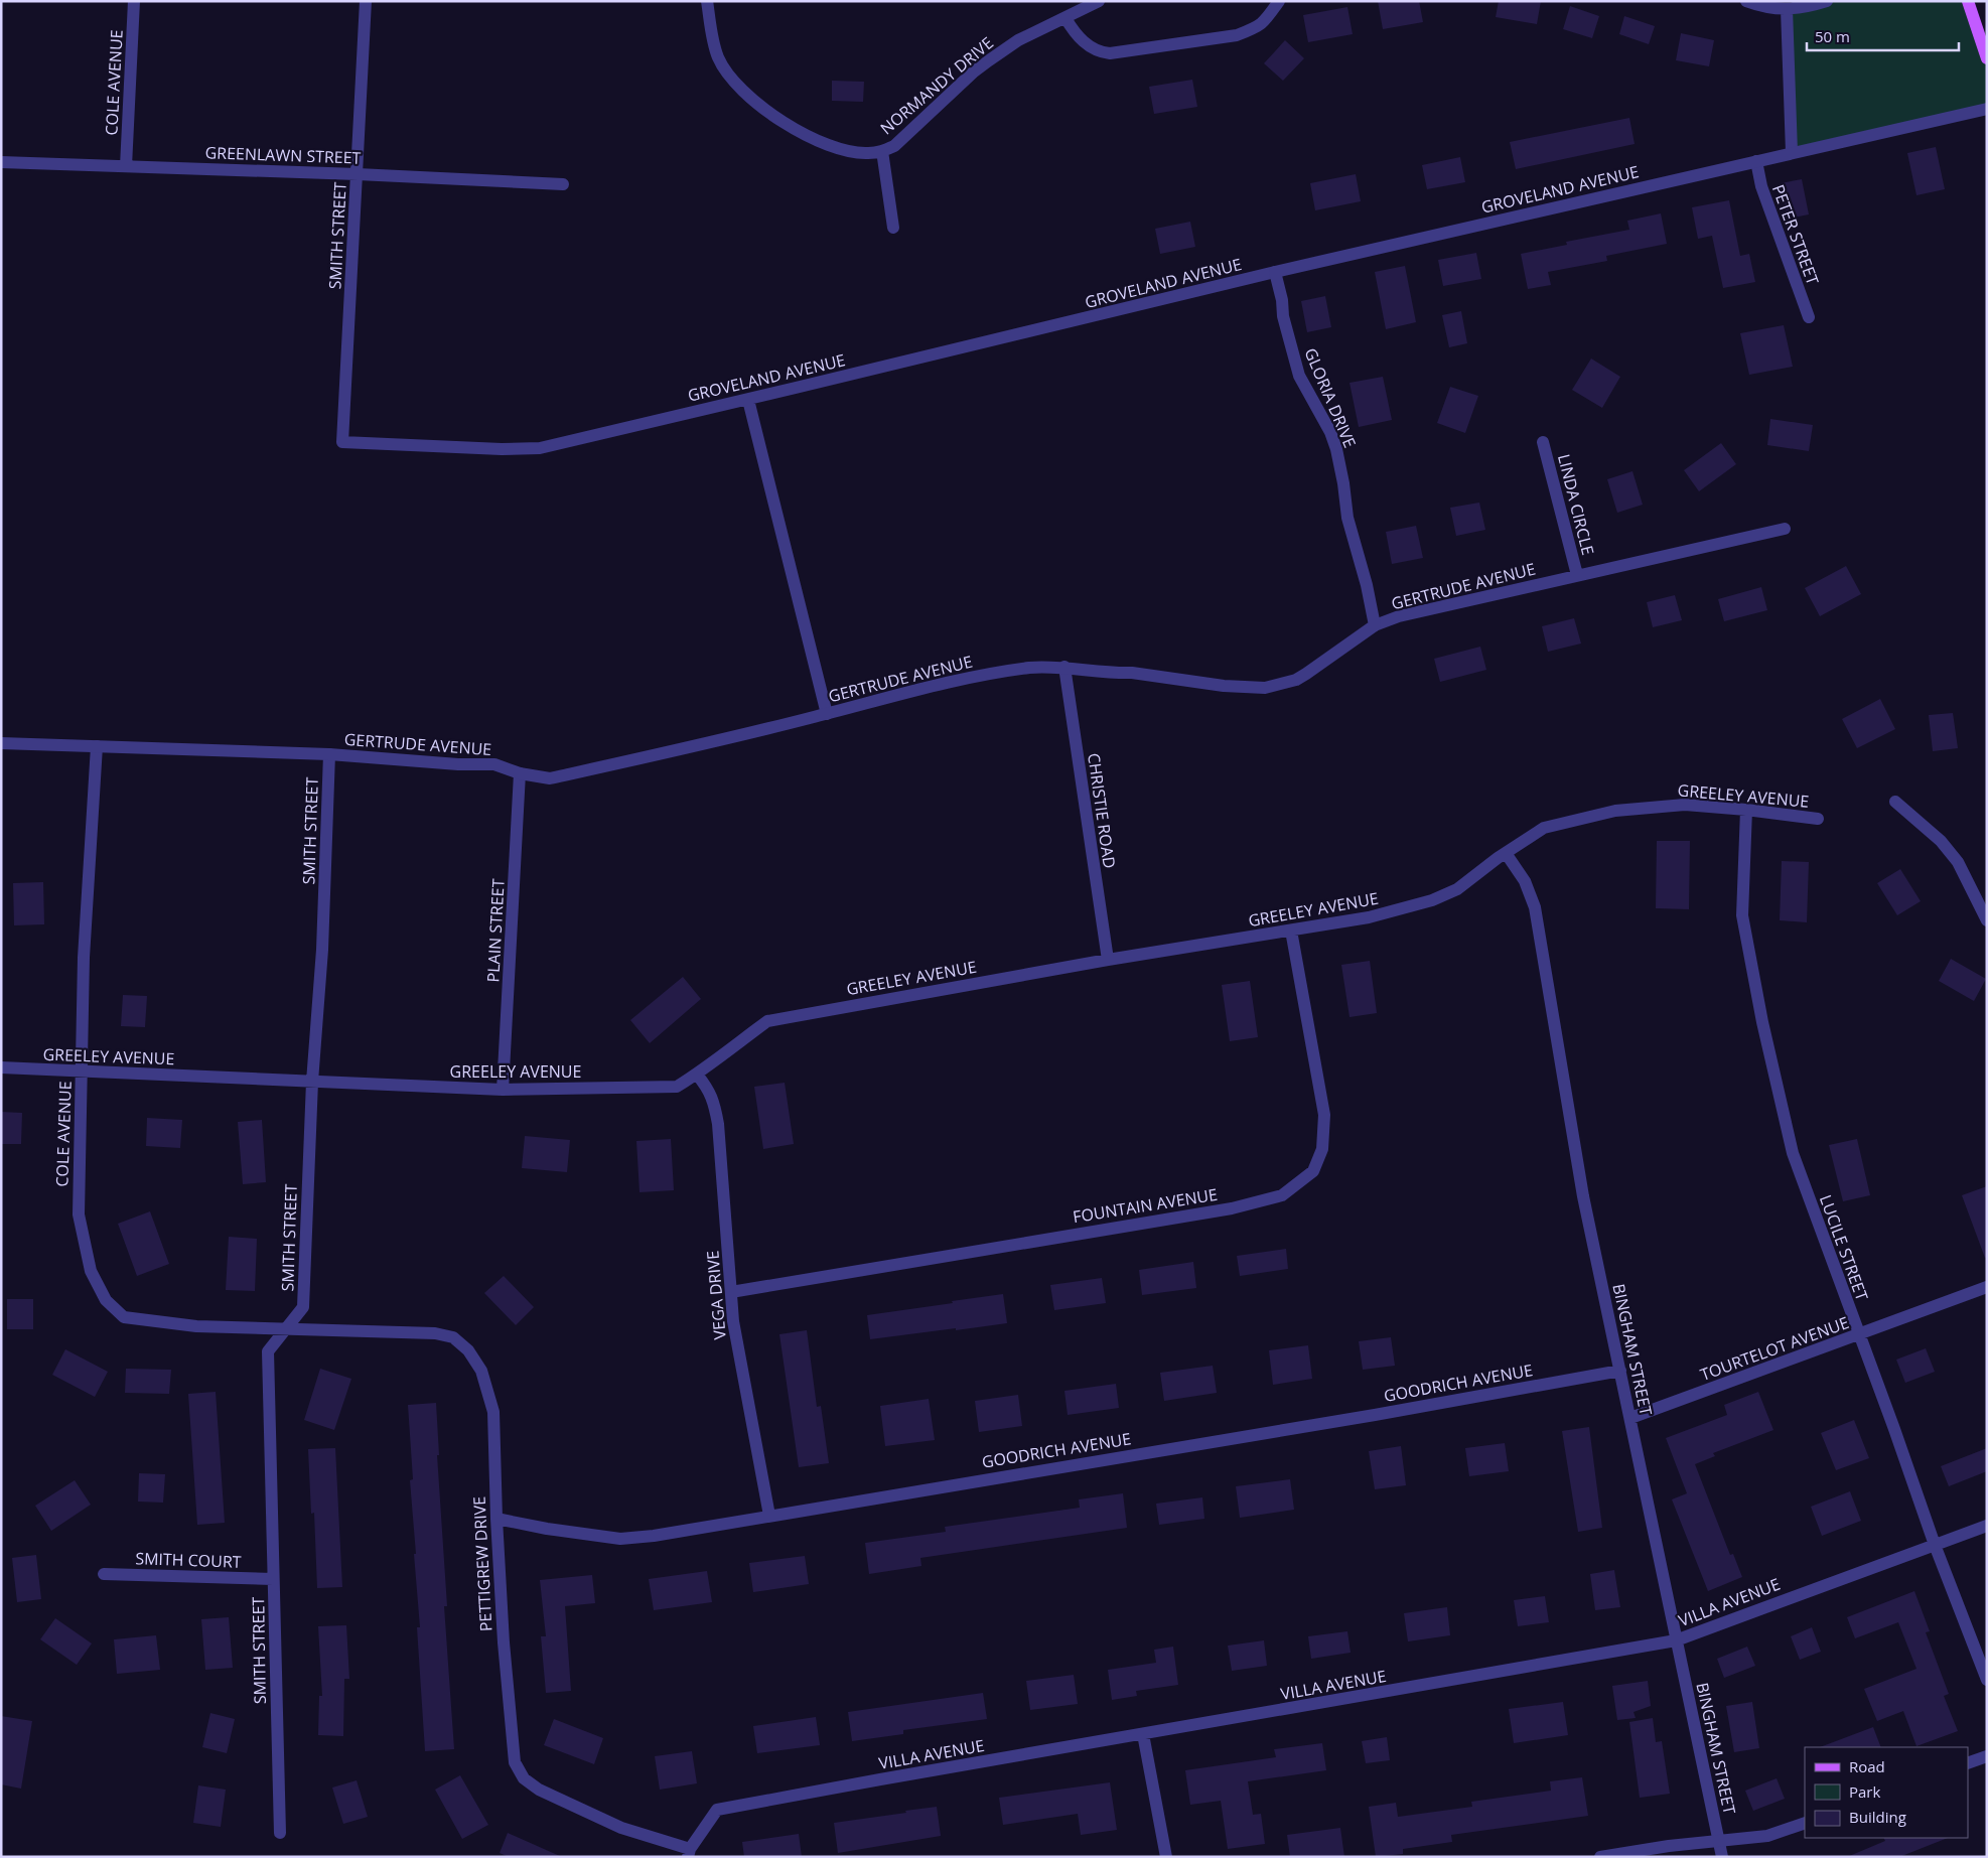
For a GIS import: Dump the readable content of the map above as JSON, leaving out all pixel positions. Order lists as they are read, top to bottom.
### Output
{
  "streets": {
    "street": [
      "COLE AVENUE",
      "NORMANDY DRIVE",
      "GREENLAWN STREET",
      "GROVELAND AVENUE",
      "PETER STREET",
      "SMITH STREET",
      "GLORIA DRIVE",
      "LINDA CIRCLE",
      "GERTRUDE AVENUE",
      "GREELEY AVENUE",
      "CHRISTIE ROAD",
      "PLAIN STREET",
      "FOUNTAIN AVENUE",
      "LUCILE STREET",
      "VEGA DRIVE",
      "TOURTELOT AVENUE",
      "BINGHAM STREET",
      "GOODRICH AVENUE",
      "SMITH COURT",
      "PETTIGREW DRIVE",
      "VILLA AVENUE"
    ]
  },
  "crossings": [
    ["COLE AVENUE", "GREENLAWN STREET"],
    ["COLE AVENUE", "SMITH STREET"],
    ["COLE AVENUE", "GERTRUDE AVENUE"],
    ["COLE AVENUE", "GREELEY AVENUE"],
    ["COLE AVENUE", "PETTIGREW DRIVE"],
    ["GREENLAWN STREET", "SMITH STREET"],
    ["GROVELAND AVENUE", "PETER STREET"],
    ["GROVELAND AVENUE", "SMITH STREET"],
    ["GROVELAND AVENUE", "GLORIA DRIVE"],
    ["SMITH STREET", "GERTRUDE AVENUE"],
    ["SMITH STREET", "GREELEY AVENUE"],
    ["SMITH STREET", "SMITH COURT"],
    ["SMITH STREET", "PETTIGREW DRIVE"],
    ["GLORIA DRIVE", "GERTRUDE AVENUE"],
    ["LINDA CIRCLE", "GERTRUDE AVENUE"],
    ["GERTRUDE AVENUE", "CHRISTIE ROAD"],
    ["GERTRUDE AVENUE", "PLAIN STREET"],
    ["GREELEY AVENUE", "CHRISTIE ROAD"],
    ["GREELEY AVENUE", "PLAIN STREET"],
    ["GREELEY AVENUE", "FOUNTAIN AVENUE"],
    ["GREELEY AVENUE", "LUCILE STREET"],
    ["GREELEY AVENUE", "VEGA DRIVE"],
    ["GREELEY AVENUE", "BINGHAM STREET"],
    ["FOUNTAIN AVENUE", "VEGA DRIVE"],
    ["LUCILE STREET", "TOURTELOT AVENUE"],
    ["LUCILE STREET", "VILLA AVENUE"],
    ["VEGA DRIVE", "GOODRICH AVENUE"],
    ["TOURTELOT AVENUE", "BINGHAM STREET"],
    ["BINGHAM STREET", "GOODRICH AVENUE"],
    ["BINGHAM STREET", "VILLA AVENUE"],
    ["GOODRICH AVENUE", "PETTIGREW DRIVE"],
    ["PETTIGREW DRIVE", "VILLA AVENUE"]
  ],
  "legend": ["Road", "Park", "Building"],
  "scale_bar": "50 m"
}
